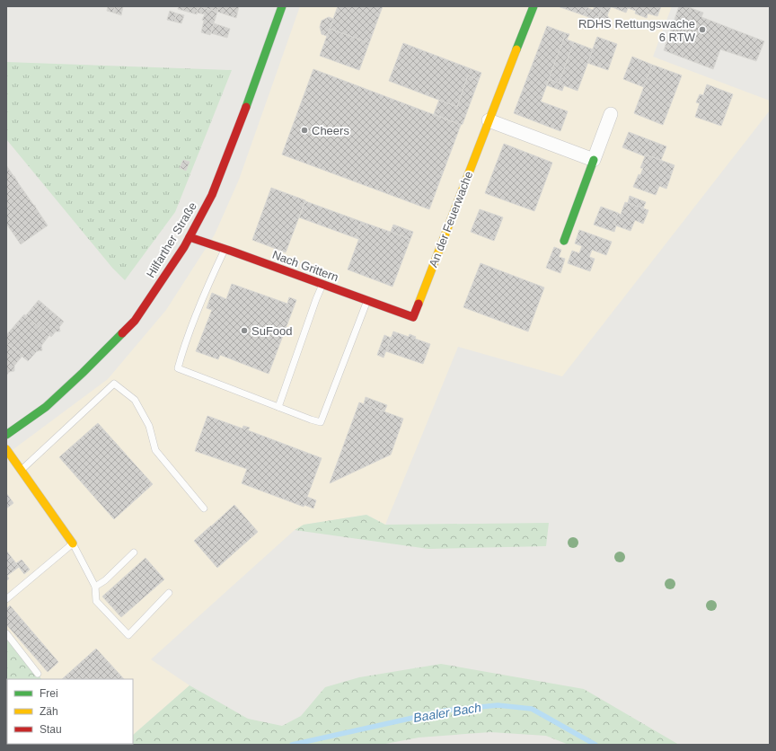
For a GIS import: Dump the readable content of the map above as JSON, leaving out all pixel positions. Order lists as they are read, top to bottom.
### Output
{
  "streets": {
    "street": ["An der Feuerwache", "Hilfarther Straße", "Nach Grittern"]
  },
  "crossings": [
    ["An der Feuerwache", "Nach Grittern"],
    ["Hilfarther Straße", "Nach Grittern"]
  ],
  "water": ["Baaler Bach"],
  "places": ["RDHS Rettungswache 6 RTW", "Cheers", "SuFood"],
  "legend": ["Frei", "Zäh", "Stau"]
}
